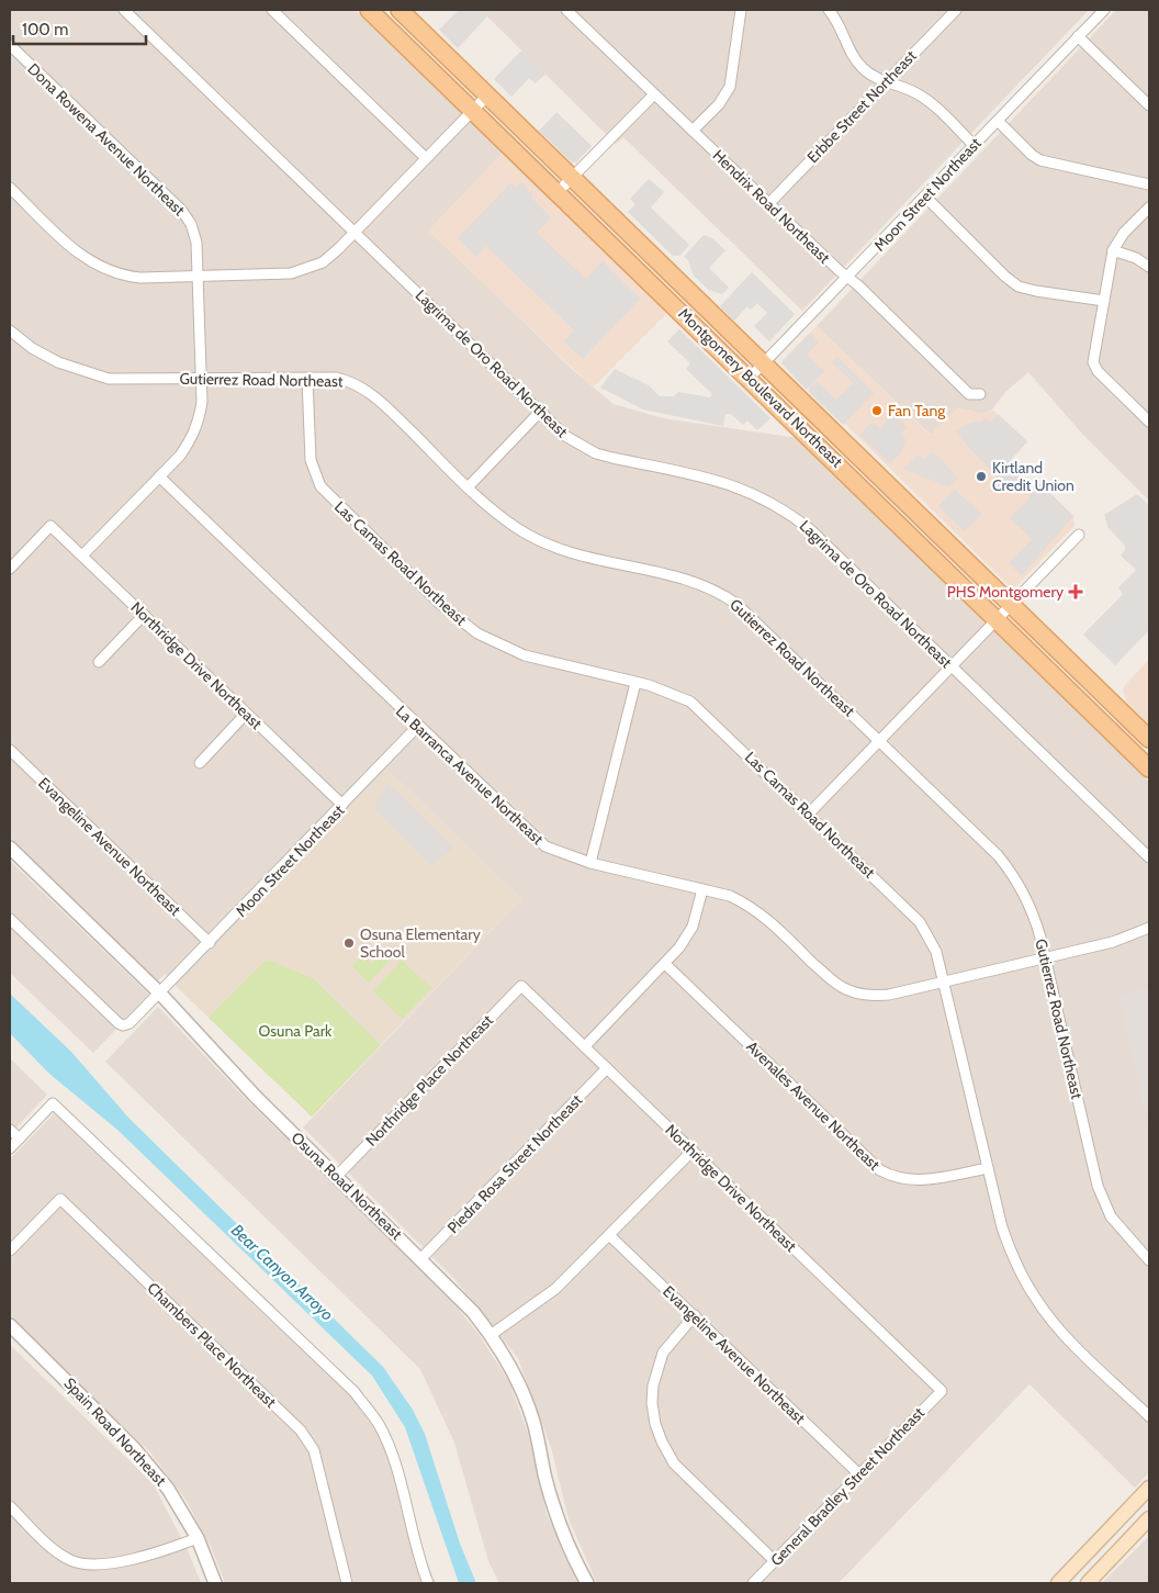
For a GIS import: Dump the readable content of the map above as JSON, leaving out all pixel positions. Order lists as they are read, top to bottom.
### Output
{
  "streets": {
    "main road": ["Montgomery Boulevard Northeast"],
    "street": [
      "Erbbe Street Northeast",
      "Dona Rowena Avenue Northeast",
      "Moon Street Northeast",
      "Hendrix Road Northeast",
      "Lagrima de Oro Road Northeast",
      "Gutierrez Road Northeast",
      "Las Camas Road Northeast",
      "Northridge Drive Northeast",
      "La Barranca Avenue Northeast",
      "Evangeline Avenue Northeast",
      "Northridge Place Northeast",
      "Avenales Avenue Northeast",
      "Piedra Rosa Street Northeast",
      "Osuna Road Northeast",
      "Chambers Place Northeast",
      "Spain Road Northeast",
      "General Bradley Street Northeast"
    ]
  },
  "crossings": [
    ["Erbbe Street Northeast", "Hendrix Road Northeast"],
    ["Dona Rowena Avenue Northeast", "Gutierrez Road Northeast"],
    ["Dona Rowena Avenue Northeast", "Northridge Drive Northeast"],
    ["Dona Rowena Avenue Northeast", "La Barranca Avenue Northeast"],
    ["Moon Street Northeast", "Hendrix Road Northeast"],
    ["Moon Street Northeast", "Montgomery Boulevard Northeast"],
    ["Moon Street Northeast", "Northridge Drive Northeast"],
    ["Moon Street Northeast", "La Barranca Avenue Northeast"],
    ["Moon Street Northeast", "Evangeline Avenue Northeast"],
    ["Moon Street Northeast", "Osuna Road Northeast"],
    ["Gutierrez Road Northeast", "Las Camas Road Northeast"],
    ["Gutierrez Road Northeast", "La Barranca Avenue Northeast"],
    ["Las Camas Road Northeast", "La Barranca Avenue Northeast"],
    ["Las Camas Road Northeast", "Avenales Avenue Northeast"],
    ["Northridge Drive Northeast", "Northridge Place Northeast"],
    ["Northridge Drive Northeast", "Piedra Rosa Street Northeast"],
    ["Northridge Drive Northeast", "General Bradley Street Northeast"],
    ["Evangeline Avenue Northeast", "General Bradley Street Northeast"],
    ["Northridge Place Northeast", "Osuna Road Northeast"],
    ["Piedra Rosa Street Northeast", "Osuna Road Northeast"]
  ],
  "water": ["Bear Canyon Arroyo"],
  "parks": ["Osuna Park"],
  "places": {
    "other": ["Fan Tang", "Kirtland Credit Union", "Osuna Elementary School"],
    "health": ["PHS Montgomery"]
  },
  "scale_bar": "100 m"
}
